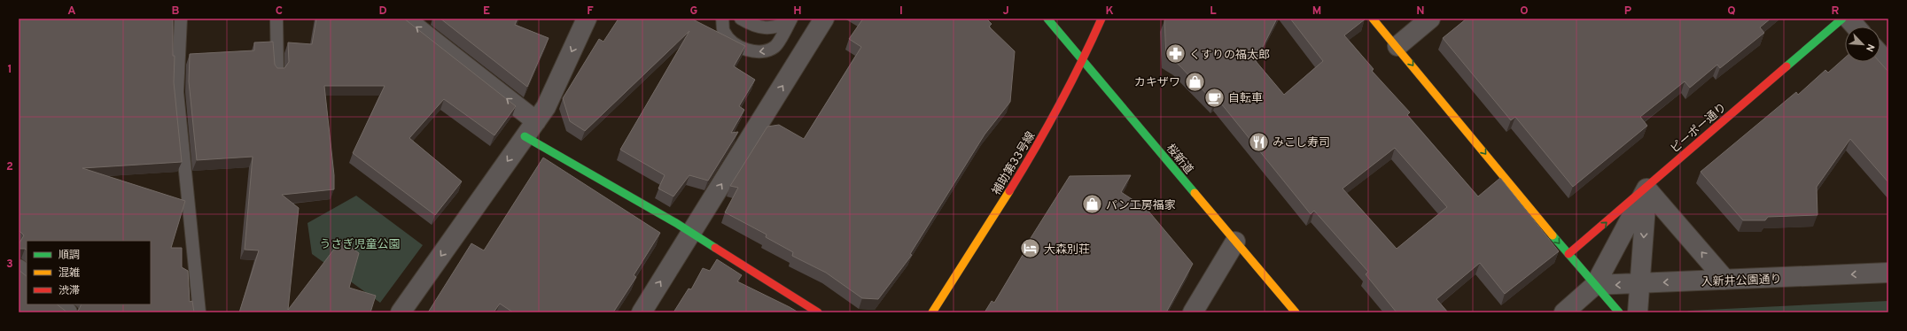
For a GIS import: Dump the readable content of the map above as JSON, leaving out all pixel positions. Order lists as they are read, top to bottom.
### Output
{
  "streets": {
    "street": [
      "ピーポー通り",
      "桜新道",
      "補助第33号線",
      "入新井公園通り"
    ]
  },
  "crossings": [
    ["桜新道", "補助第33号線"]
  ],
  "one_way": ["入新井公園通り"],
  "parks": ["うさぎ児童公園"],
  "places": {
    "pharmacy": ["くすりの福太郎"],
    "shop": ["カキザワ", "パン工房福家"],
    "cafe": ["自転車"],
    "restaurant": ["みこし寿司"],
    "hotel": ["大森別荘"]
  },
  "legend": ["順調", "混雑", "渋滞"],
  "north": "bottom right",
  "grid": {
    "columns": [
      "A",
      "B",
      "C",
      "D",
      "E",
      "F",
      "G",
      "H",
      "I",
      "J",
      "K",
      "L",
      "M",
      "N",
      "O",
      "P",
      "Q",
      "R"
    ],
    "rows": ["1", "2", "3"]
  }
}
